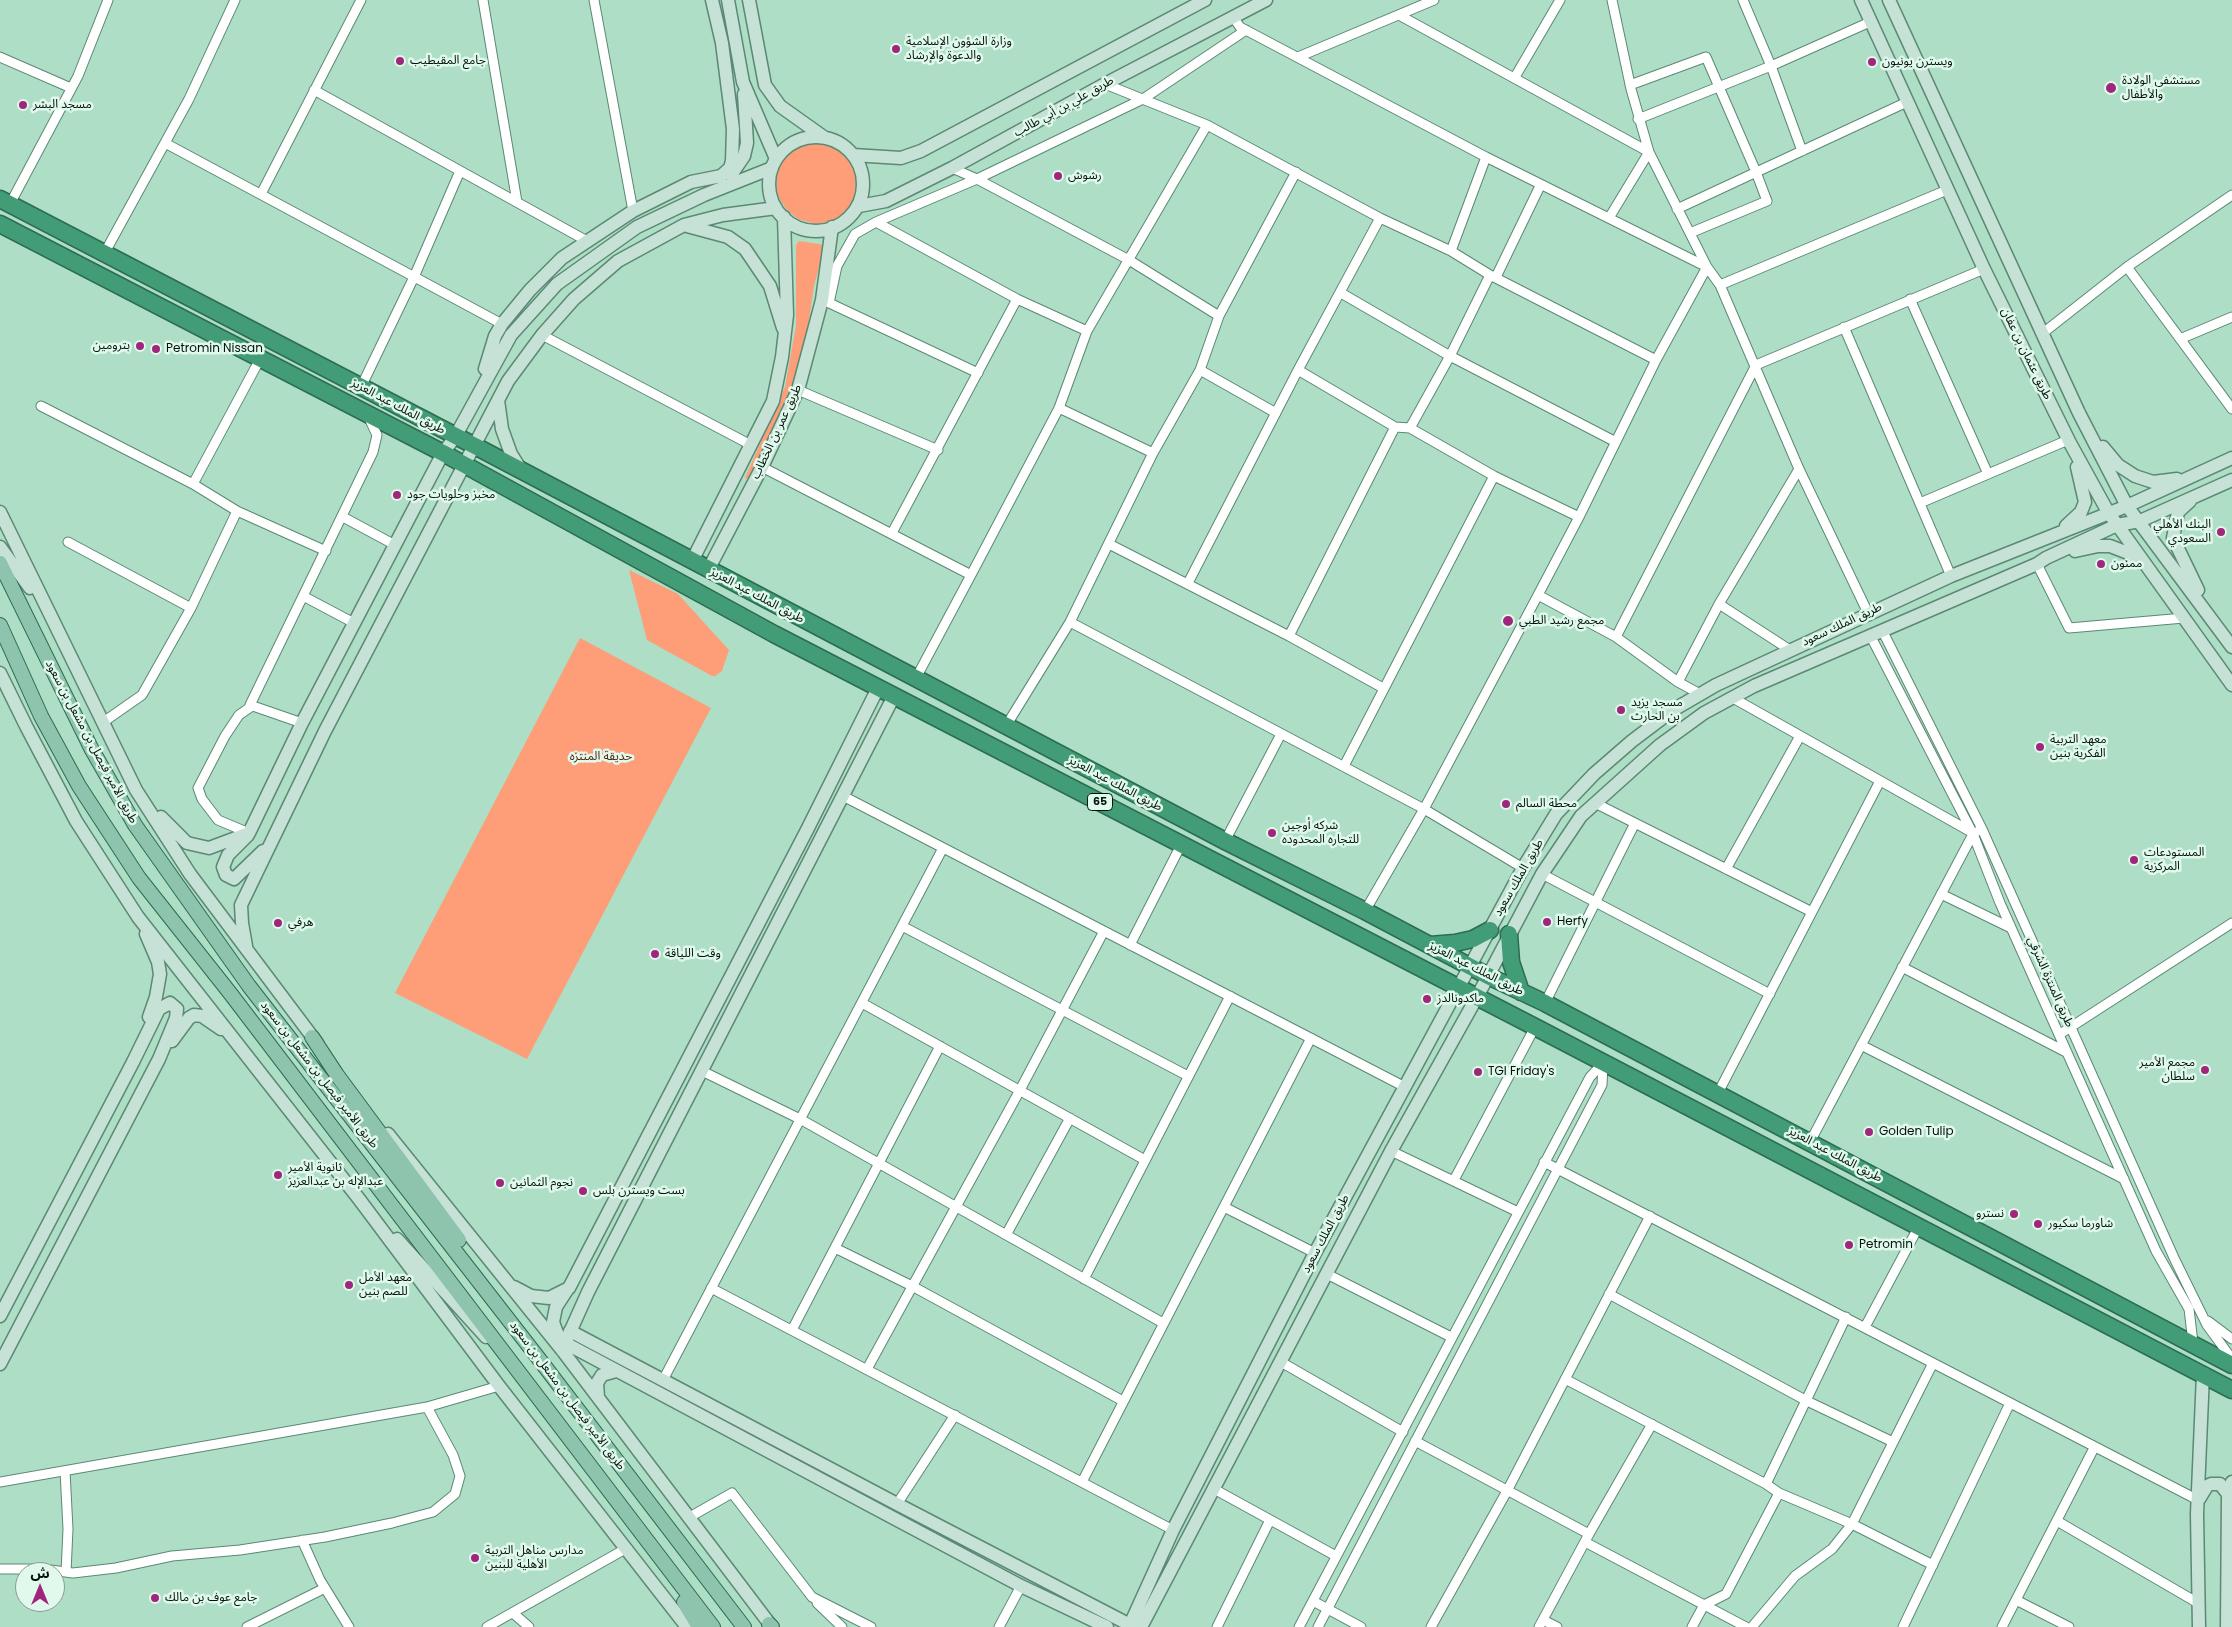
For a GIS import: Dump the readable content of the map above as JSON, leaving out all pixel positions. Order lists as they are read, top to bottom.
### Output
{
  "streets": {
    "highway": ["طريق الملك عبد العزيز", "65"],
    "main road": [
      "طريق علي بن أبي طالب",
      "طريق عثمان بن عفان",
      "طريق عمر بن الخطاب",
      "طريق الملك سعود",
      "طريق الأمير فيصل بن مشعل بن سعود"
    ],
    "street": ["طريق المنتزة الشرقي"]
  },
  "crossings": [
    ["طريق علي بن أبي طالب", "طريق عمر بن الخطاب"],
    ["طريق عثمان بن عفان", "طريق الملك سعود"],
    ["طريق الملك عبد العزيز", "طريق عمر بن الخطاب"],
    ["طريق الملك عبد العزيز", "طريق الملك سعود"],
    ["طريق الملك عبد العزيز", "طريق المنتزة الشرقي"],
    ["طريق الملك سعود", "طريق المنتزة الشرقي"]
  ],
  "parks": ["حديقة المنتزه"],
  "places": [
    "وزارة الشؤون الإسلامية والدعوة والإرشاد",
    "جامع المقيطيب",
    "ويسترن يونيون",
    "مستشفى الولادة والأطفال",
    "مسجد البشر",
    "رشوش",
    "بترومين",
    "Petromin Nissan",
    "مخبز وحلويات جود",
    "البنك الأهلي السعودي",
    "ممنون",
    "مجمع رشيد الطبي",
    "مسجد يزيد بن الحارث",
    "معهد التربية الفكرية بنين",
    "محطة السالم",
    "شركه أوجين للتجاره المحدوده",
    "المستودعات المركزية",
    "Herfy",
    "هرفي",
    "وقت اللياقة",
    "ماكدونالدز",
    "مجمع الأمير سلطان",
    "TGI Friday's",
    "Golden Tulip",
    "ثانوية الأمير عبدالإله بن عبدالعزيز",
    "نجوم الثمانين",
    "بست ويسترن بلس",
    "نسترو",
    "شاورما سكيور",
    "Petromin",
    "معهد الأمل للصم بنين",
    "مدارس مناهل التربية الأهلية للبنين",
    "جامع عوف بن مالك"
  ],
  "north": "top"
}
